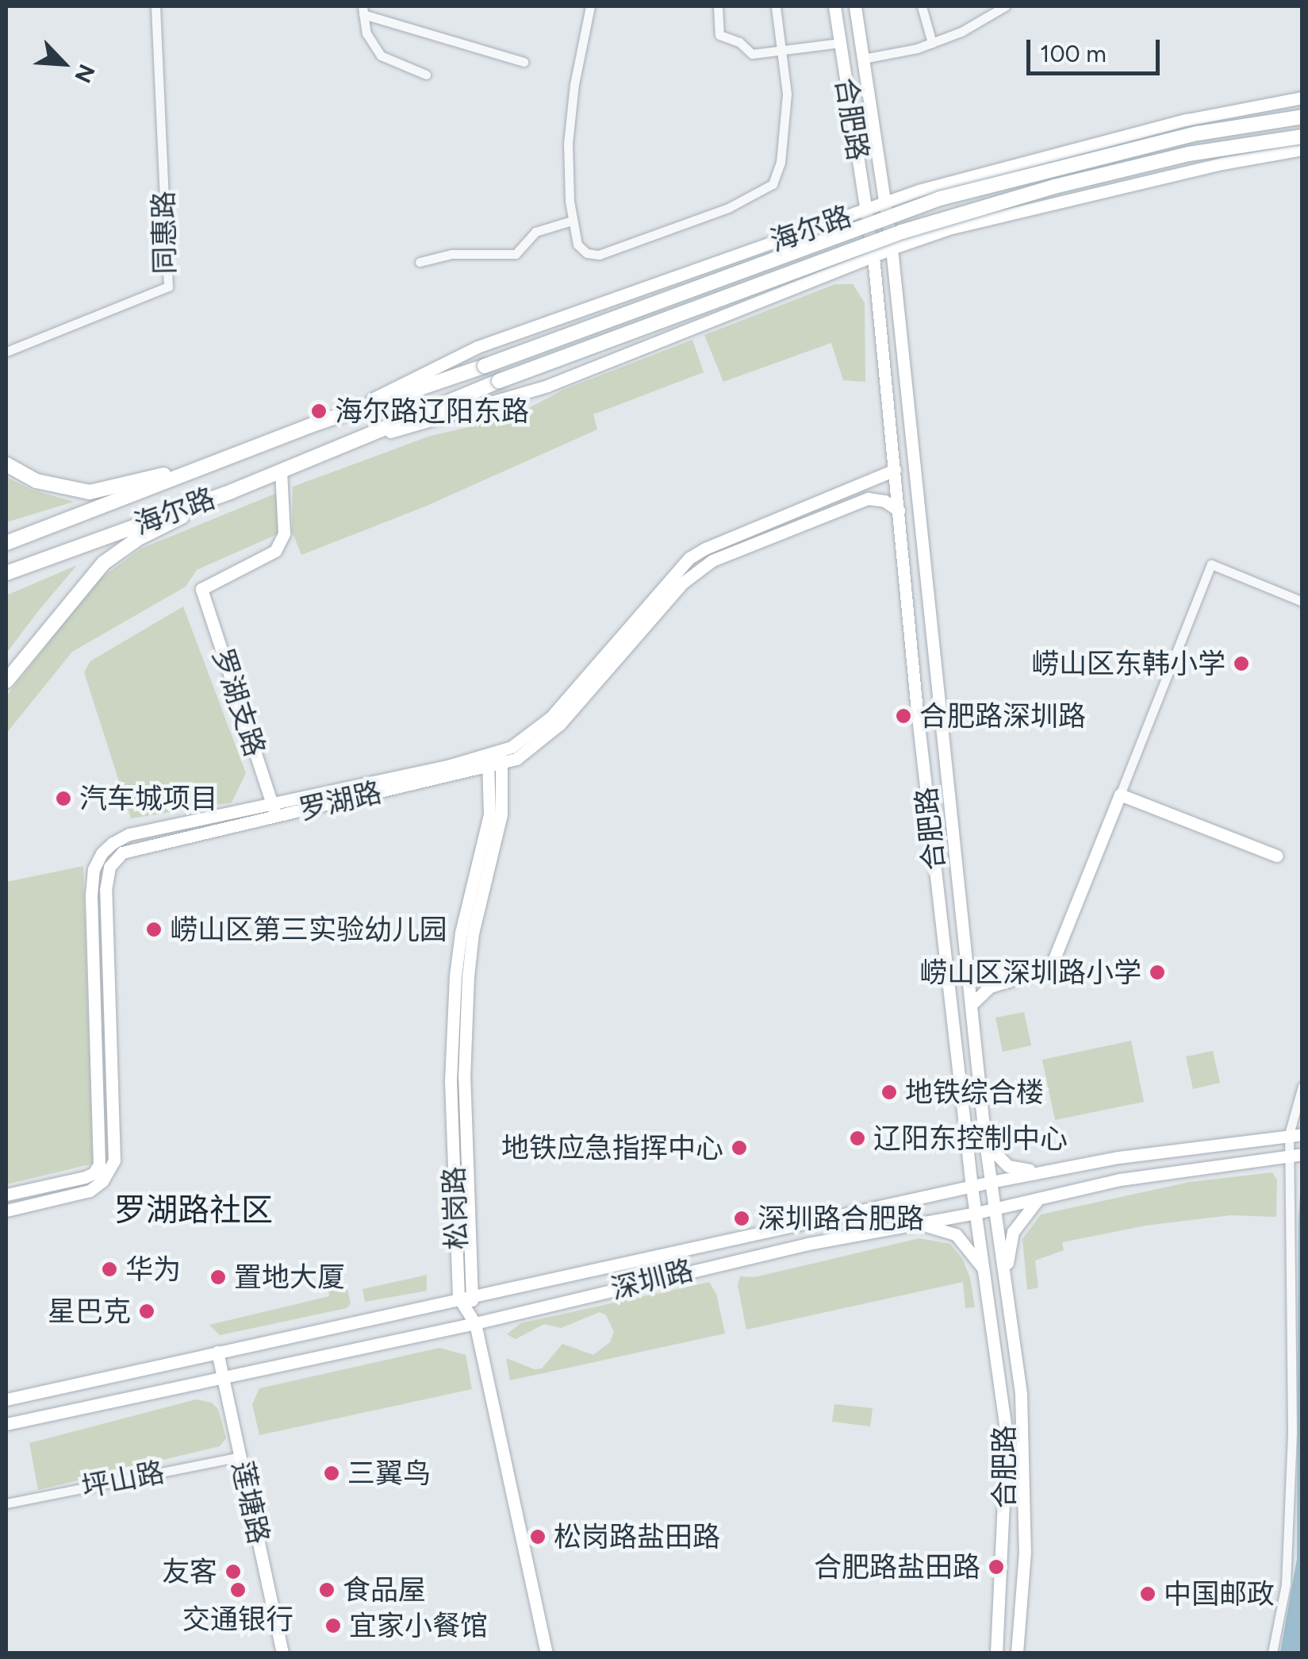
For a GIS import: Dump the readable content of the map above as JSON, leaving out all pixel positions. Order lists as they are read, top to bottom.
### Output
{
  "streets": {
    "main road": ["海尔路"],
    "street": [
      "合肥路",
      "同惠路",
      "罗湖支路",
      "罗湖路",
      "松岗路",
      "深圳路",
      "坪山路",
      "莲塘路"
    ]
  },
  "crossings": [
    ["合肥路", "海尔路"],
    ["合肥路", "深圳路"],
    ["海尔路", "罗湖支路"],
    ["罗湖支路", "罗湖路"],
    ["松岗路", "深圳路"],
    ["深圳路", "莲塘路"],
    ["坪山路", "莲塘路"]
  ],
  "districts": ["罗湖路社区"],
  "places": [
    "海尔路辽阳东路",
    "崂山区东韩小学",
    "合肥路深圳路",
    "汽车城项目",
    "崂山区第三实验幼儿园",
    "崂山区深圳路小学",
    "地铁综合楼",
    "辽阳东控制中心",
    "地铁应急指挥中心",
    "深圳路合肥路",
    "华为",
    "置地大厦",
    "星巴克",
    "三翼鸟",
    "松岗路盐田路",
    "合肥路盐田路",
    "友客",
    "交通银行",
    "食品屋",
    "中国邮政",
    "宜家小餐馆"
  ],
  "scale_bar": "100 m",
  "north": "bottom right"
}
